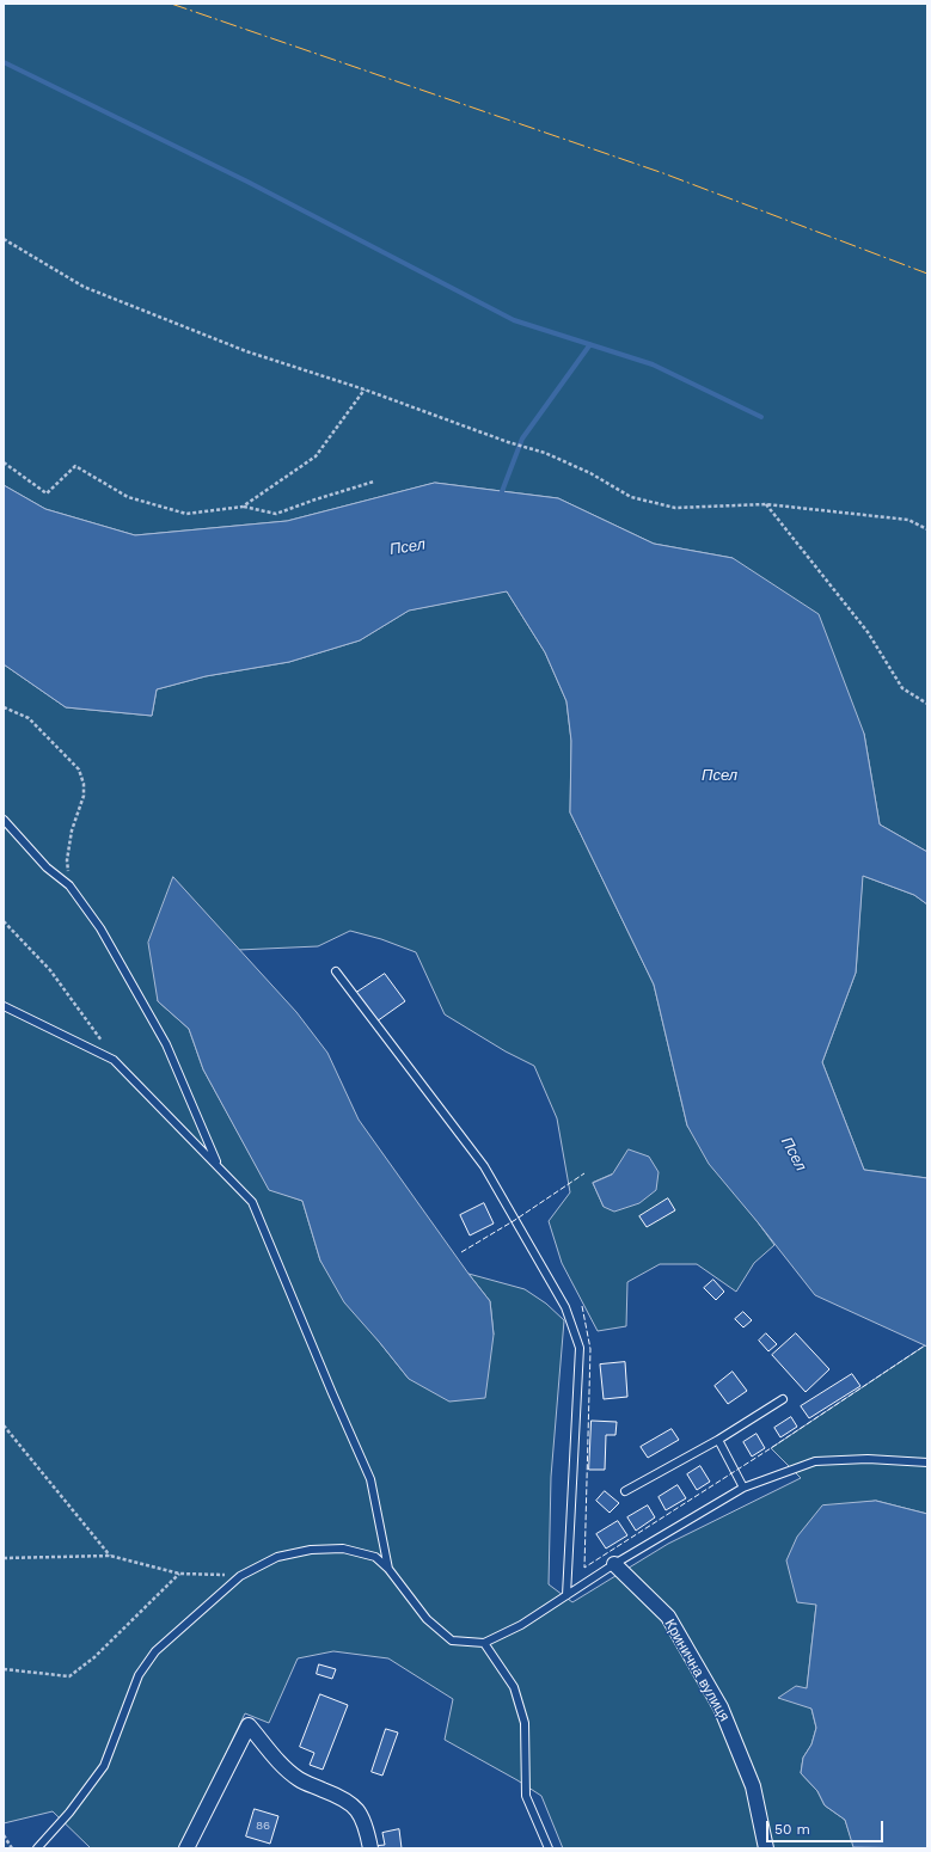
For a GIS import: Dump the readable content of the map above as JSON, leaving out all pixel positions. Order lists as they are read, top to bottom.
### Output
{
  "streets": {
    "street": ["Кринична вулиця"]
  },
  "water": ["Псел"],
  "house_numbers": ["86"],
  "scale_bar": "50 m"
}
